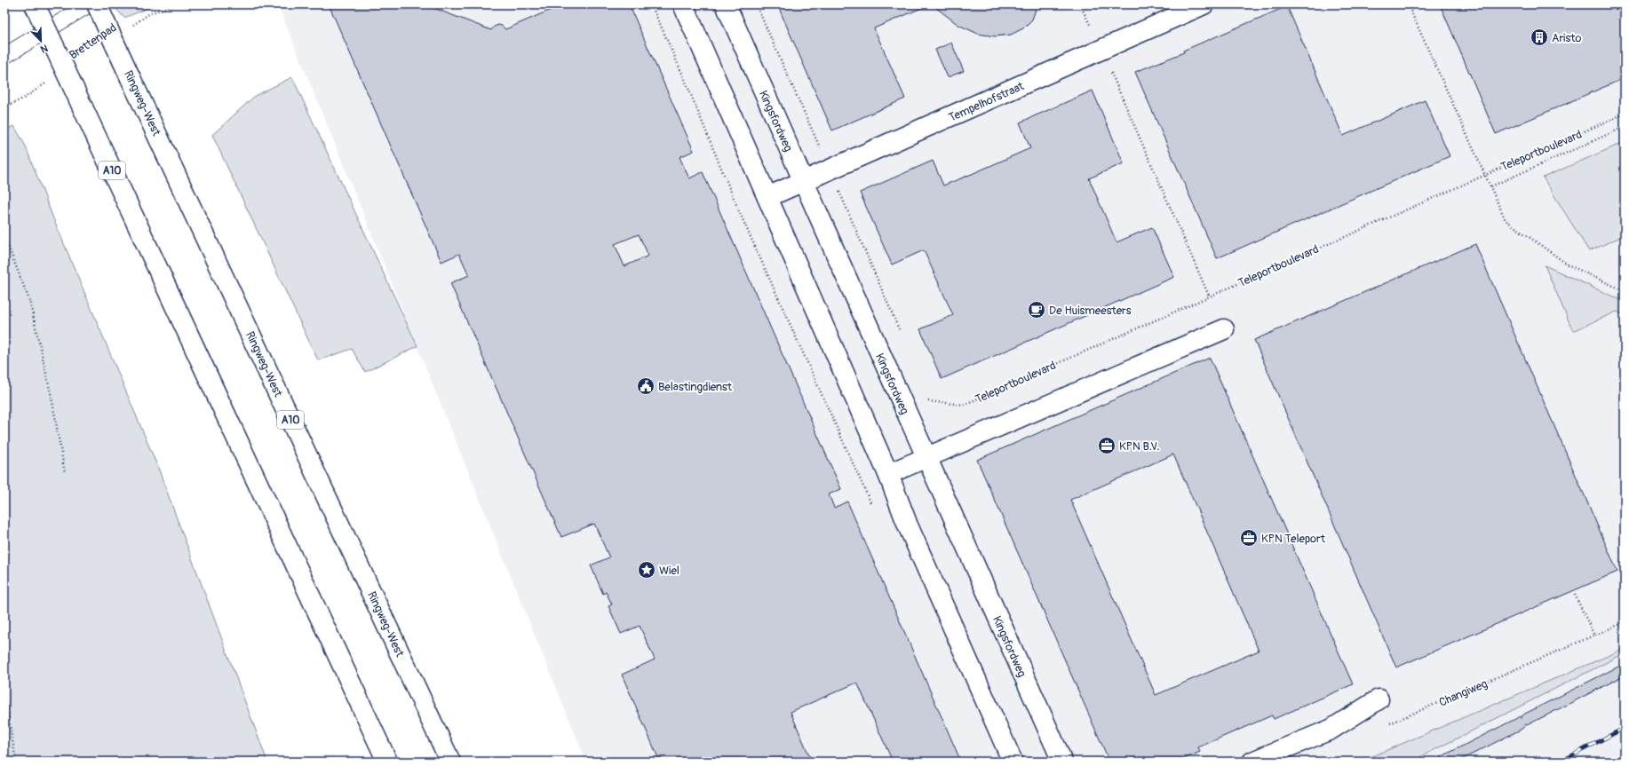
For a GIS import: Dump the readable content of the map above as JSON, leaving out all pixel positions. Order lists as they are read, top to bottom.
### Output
{
  "streets": {
    "main road": [
      "Tempelhofstraat",
      "Ringweg-West",
      "Kingsfordweg",
      "A10"
    ],
    "path": ["Brettenpad", "Teleportboulevard", "Changiweg"]
  },
  "crossings": [
    ["Tempelhofstraat", "Kingsfordweg"]
  ],
  "places": {
    "building": ["Aristo"],
    "cafe": ["De Huismeesters"],
    "public building": ["Belastingdienst"],
    "office": ["KPN B.V.", "KPN Teleport"],
    "place": ["Wiel"]
  },
  "north": "bottom right"
}
